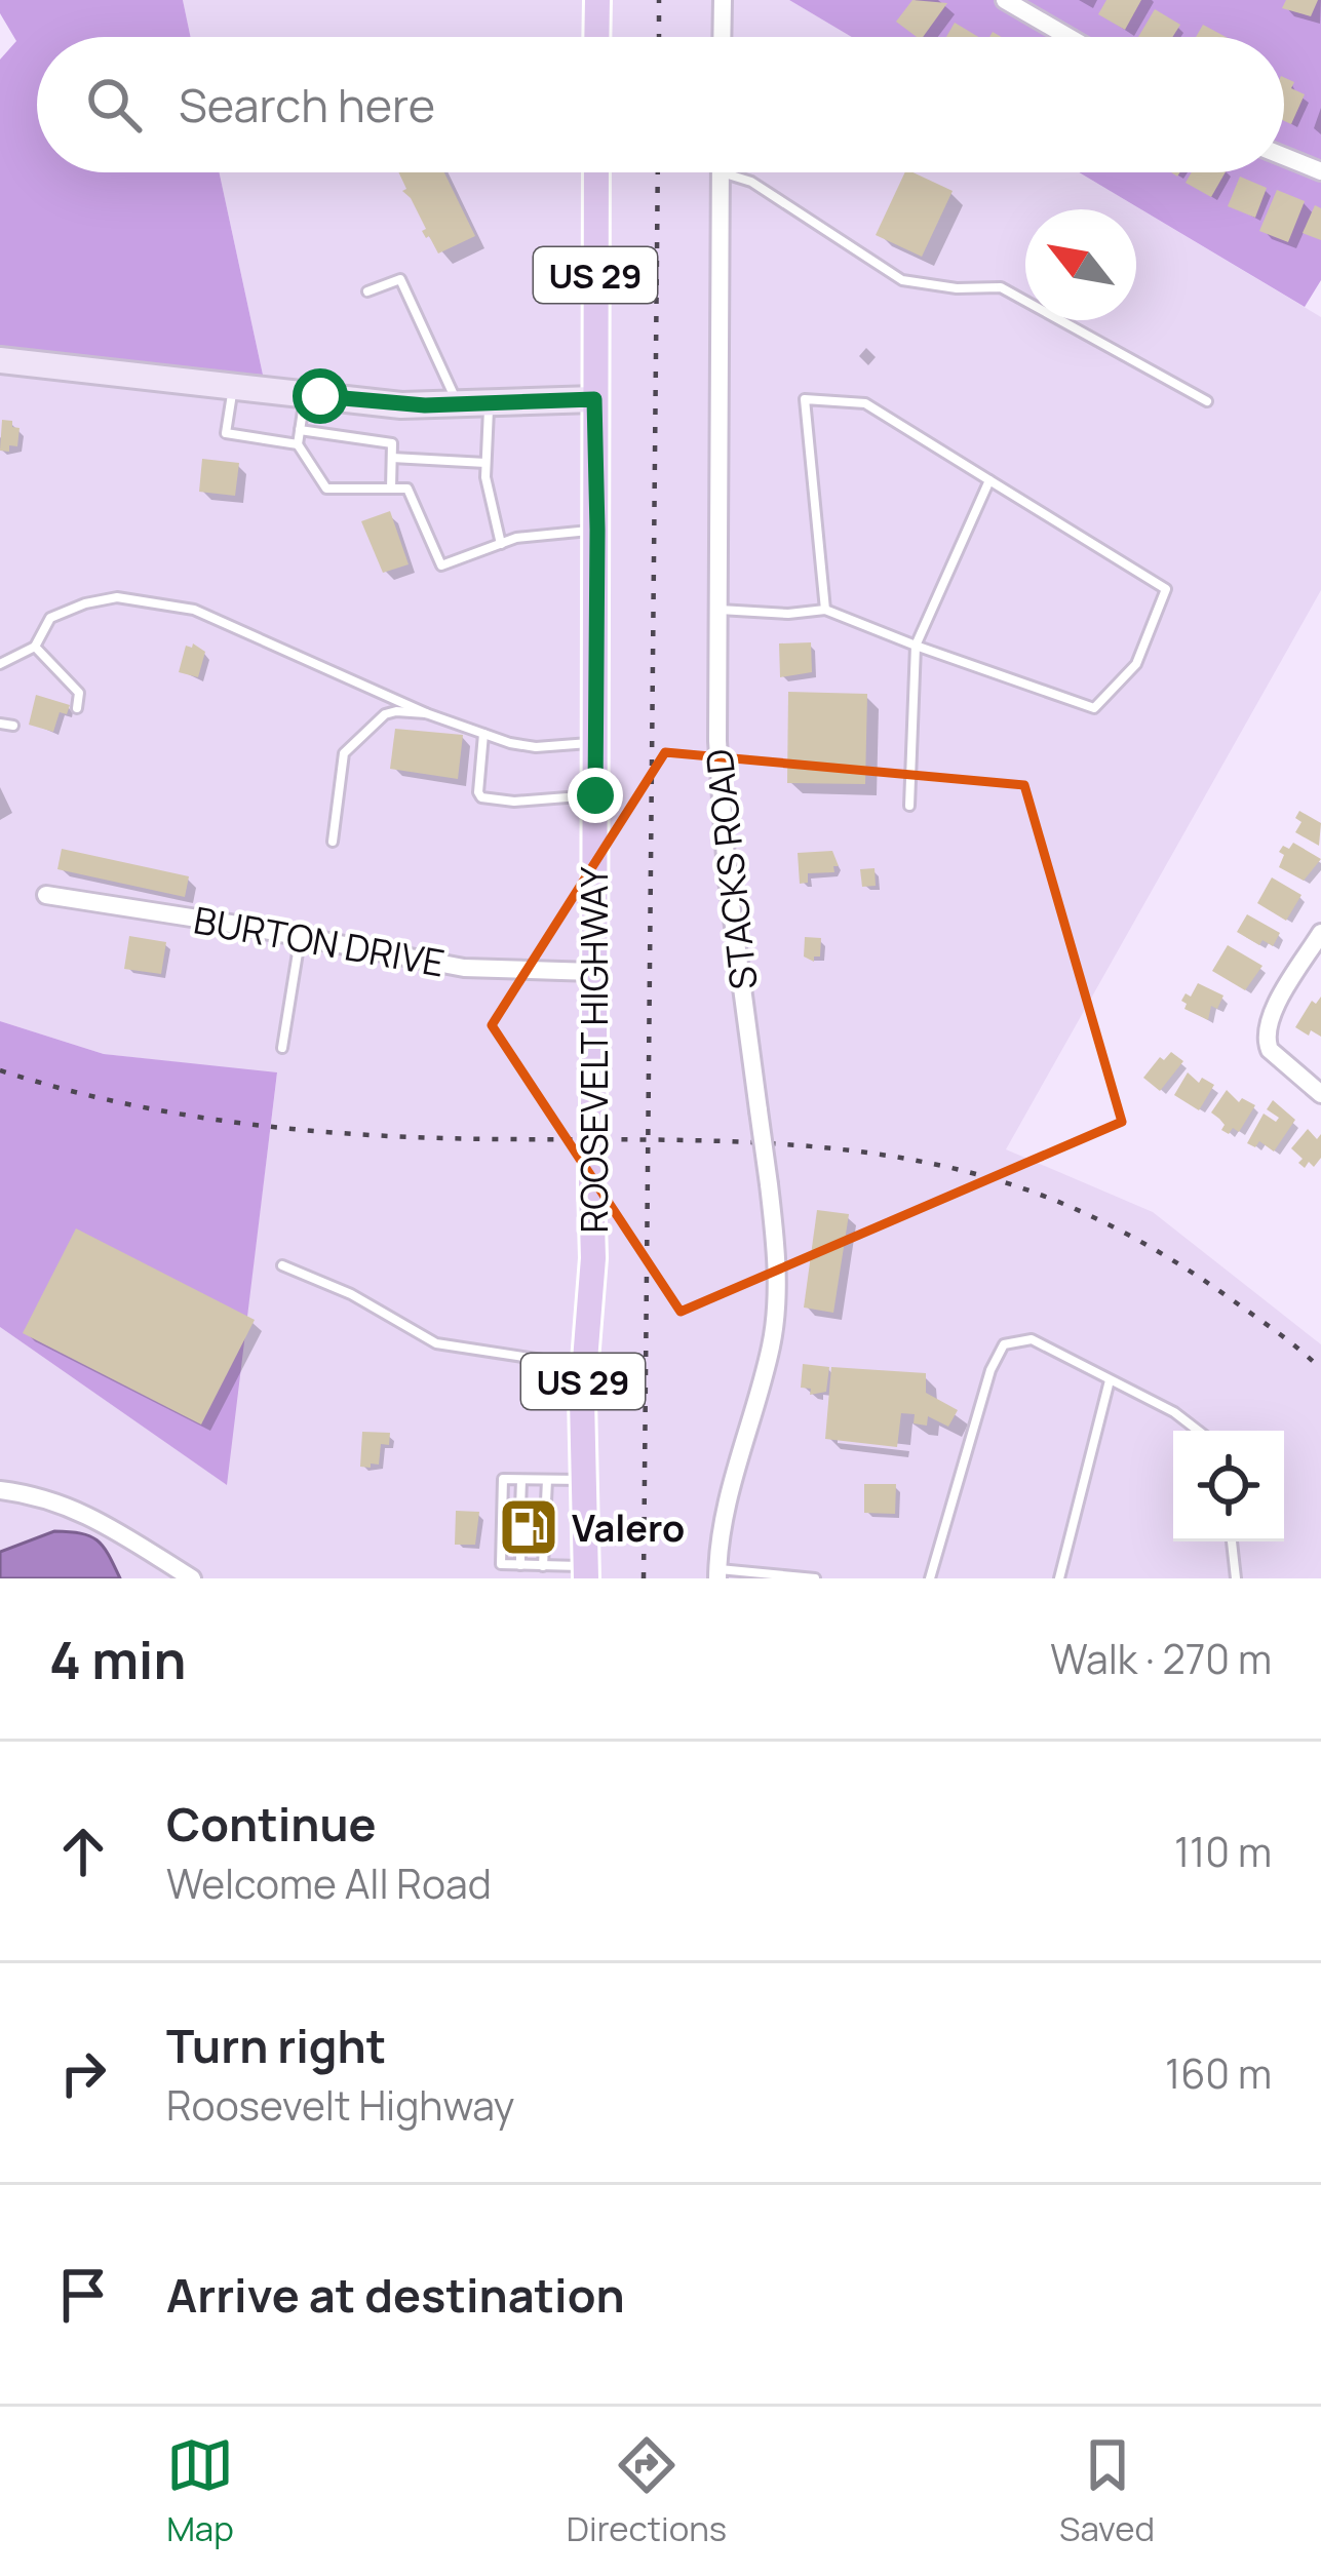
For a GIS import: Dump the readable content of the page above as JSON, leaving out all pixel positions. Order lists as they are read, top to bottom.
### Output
{
  "streets": {
    "main road": ["US 29", "ROOSEVELT HIGHWAY"],
    "street": ["STACKS ROAD", "BURTON DRIVE"]
  },
  "crossings": [
    ["BURTON DRIVE", "ROOSEVELT HIGHWAY"]
  ],
  "places": {
    "fuel station": ["Valero"]
  },
  "north": "top left",
  "page": {
    "search": "Search here",
    "heading": ["4 min", "Walk · 270 m"],
    "list": [
      ["Continue", "Welcome All Road", "110 m"],
      ["Turn right", "Roosevelt Highway", "160 m"],
      "Arrive at destination"
    ],
    "nav": ["Map", "Directions", "Saved"]
  }
}
